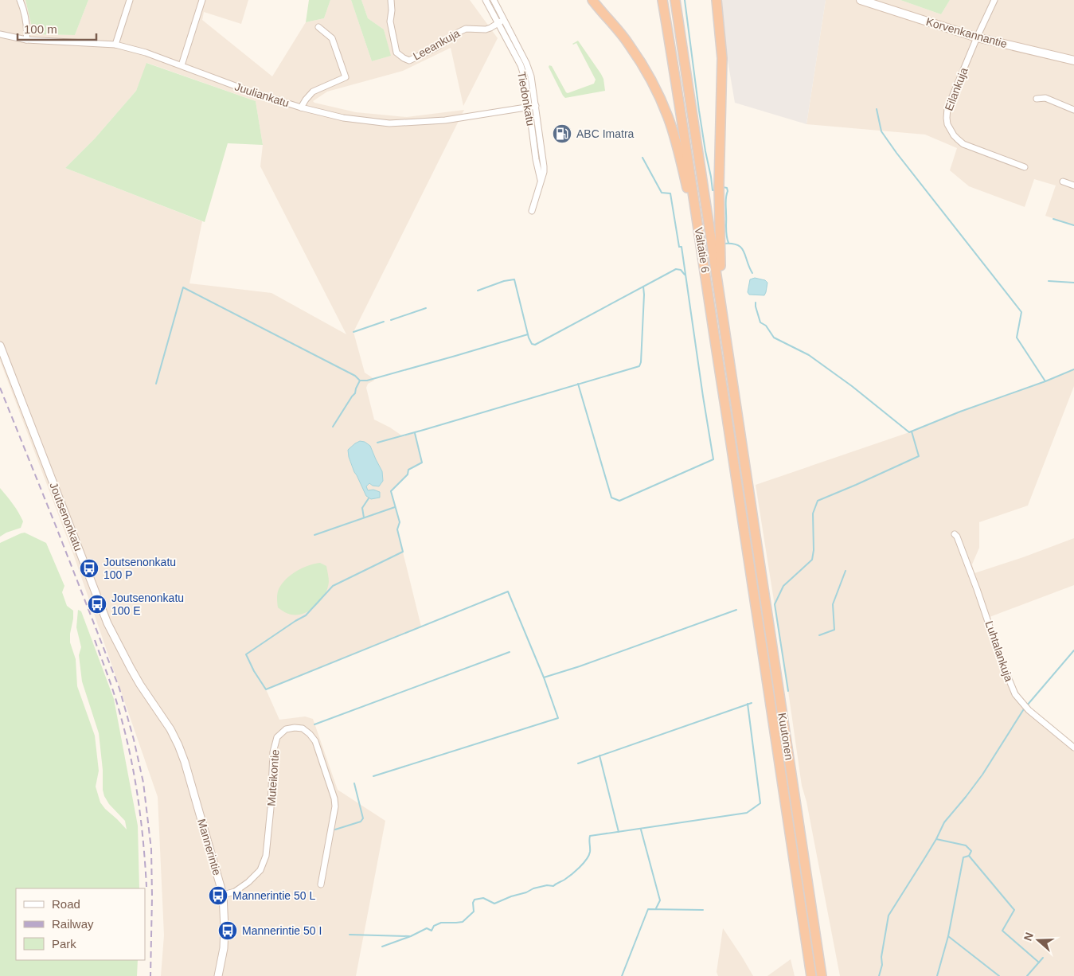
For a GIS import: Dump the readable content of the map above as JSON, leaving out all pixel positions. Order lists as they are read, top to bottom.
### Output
{
  "streets": {
    "highway": ["Valtatie 6", "Kuutonen"],
    "main road": ["Korvenkannantie"],
    "street": [
      "Leeankuja",
      "Eilankuja",
      "Juuliankatu",
      "Tiedonkatu",
      "Joutsenonkatu",
      "Luhtalankuja",
      "Muteikontie",
      "Mannerintie"
    ]
  },
  "crossings": [
    ["Korvenkannantie", "Eilankuja"],
    ["Leeankuja", "Tiedonkatu"],
    ["Juuliankatu", "Tiedonkatu"],
    ["Valtatie 6", "Kuutonen"],
    ["Joutsenonkatu", "Mannerintie"],
    ["Muteikontie", "Mannerintie"]
  ],
  "places": {
    "fuel station": ["ABC Imatra"],
    "bus stop": [
      "Joutsenonkatu 100 P",
      "Joutsenonkatu 100 E",
      "Mannerintie 50 L",
      "Mannerintie 50 I"
    ]
  },
  "legend": ["Road", "Railway", "Park"],
  "scale_bar": "100 m",
  "north": "left"
}
